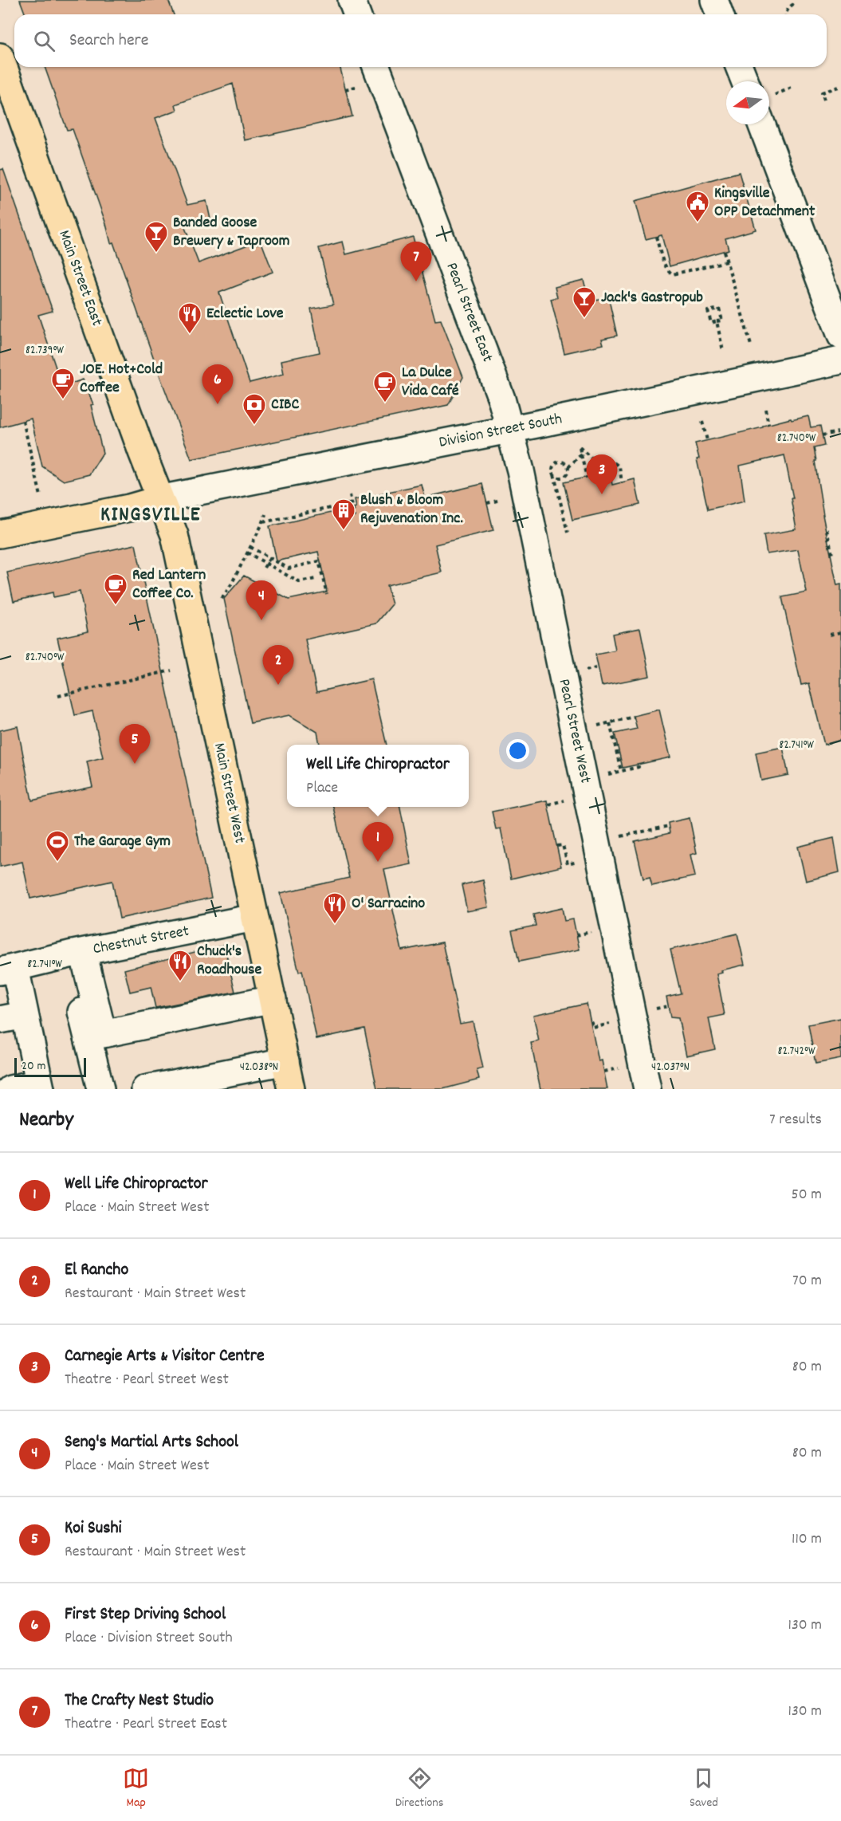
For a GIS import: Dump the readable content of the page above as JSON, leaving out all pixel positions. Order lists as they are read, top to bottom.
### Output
{
  "streets": {
    "main road": ["Main Street East", "Main Street West"],
    "street": [
      "Pearl Street East",
      "Division Street South",
      "Pearl Street West",
      "Chestnut Street"
    ]
  },
  "crossings": [
    ["Main Street East", "Division Street South"],
    ["Main Street East", "Main Street West"],
    ["Pearl Street East", "Division Street South"],
    ["Pearl Street East", "Pearl Street West"],
    ["Division Street South", "Pearl Street West"],
    ["Division Street South", "Main Street West"],
    ["Main Street West", "Chestnut Street"]
  ],
  "districts": ["KINGSVILLE"],
  "places": {
    "public building": ["Kingsville OPP Detachment"],
    "bar": ["Banded Goose Brewery & Taproom", "Jack's Gastropub"],
    "restaurant": ["Eclectic Love", "O' Sarracino", "Chuck's Roadhouse"],
    "cafe": ["JOE. Hot+Cold Coffee", "La Dulce Vida Café", "Red Lantern Coffee Co."],
    "bank": ["CIBC"],
    "building": ["Blush & Bloom Rejuvenation Inc."],
    "sports": ["The Garage Gym"]
  },
  "scale_bar": "20 m",
  "north": "left",
  "page": {
    "search": "Search here",
    "pins": [
      "7",
      "6",
      "3",
      "4",
      "2",
      "5",
      "1"
    ],
    "popup": ["Well Life Chiropractor", "Place"],
    "scale": "20 m",
    "heading": ["Nearby", "7 results"],
    "list": [
      {
        "mark": "1",
        "name": "Well Life Chiropractor",
        "note": "Place · Main Street West",
        "value": "50 m"
      },
      {
        "mark": "2",
        "name": "El Rancho",
        "note": "Restaurant · Main Street West",
        "value": "70 m"
      },
      {
        "mark": "3",
        "name": "Carnegie Arts & Visitor Centre",
        "note": "Theatre · Pearl Street West",
        "value": "80 m"
      },
      {
        "mark": "4",
        "name": "Seng's Martial Arts School",
        "note": "Place · Main Street West",
        "value": "80 m"
      },
      {
        "mark": "5",
        "name": "Koi Sushi",
        "note": "Restaurant · Main Street West",
        "value": "110 m"
      },
      {
        "mark": "6",
        "name": "First Step Driving School",
        "note": "Place · Division Street South",
        "value": "130 m"
      },
      {
        "mark": "7",
        "name": "The Crafty Nest Studio",
        "note": "Theatre · Pearl Street East",
        "value": "130 m"
      }
    ],
    "nav": ["Map", "Directions", "Saved"]
  },
  "coordinates": [
    "82.739°W",
    "82.740°W",
    "82.741°W",
    "82.742°W",
    "42.038°N",
    "42.037°N"
  ]
}
